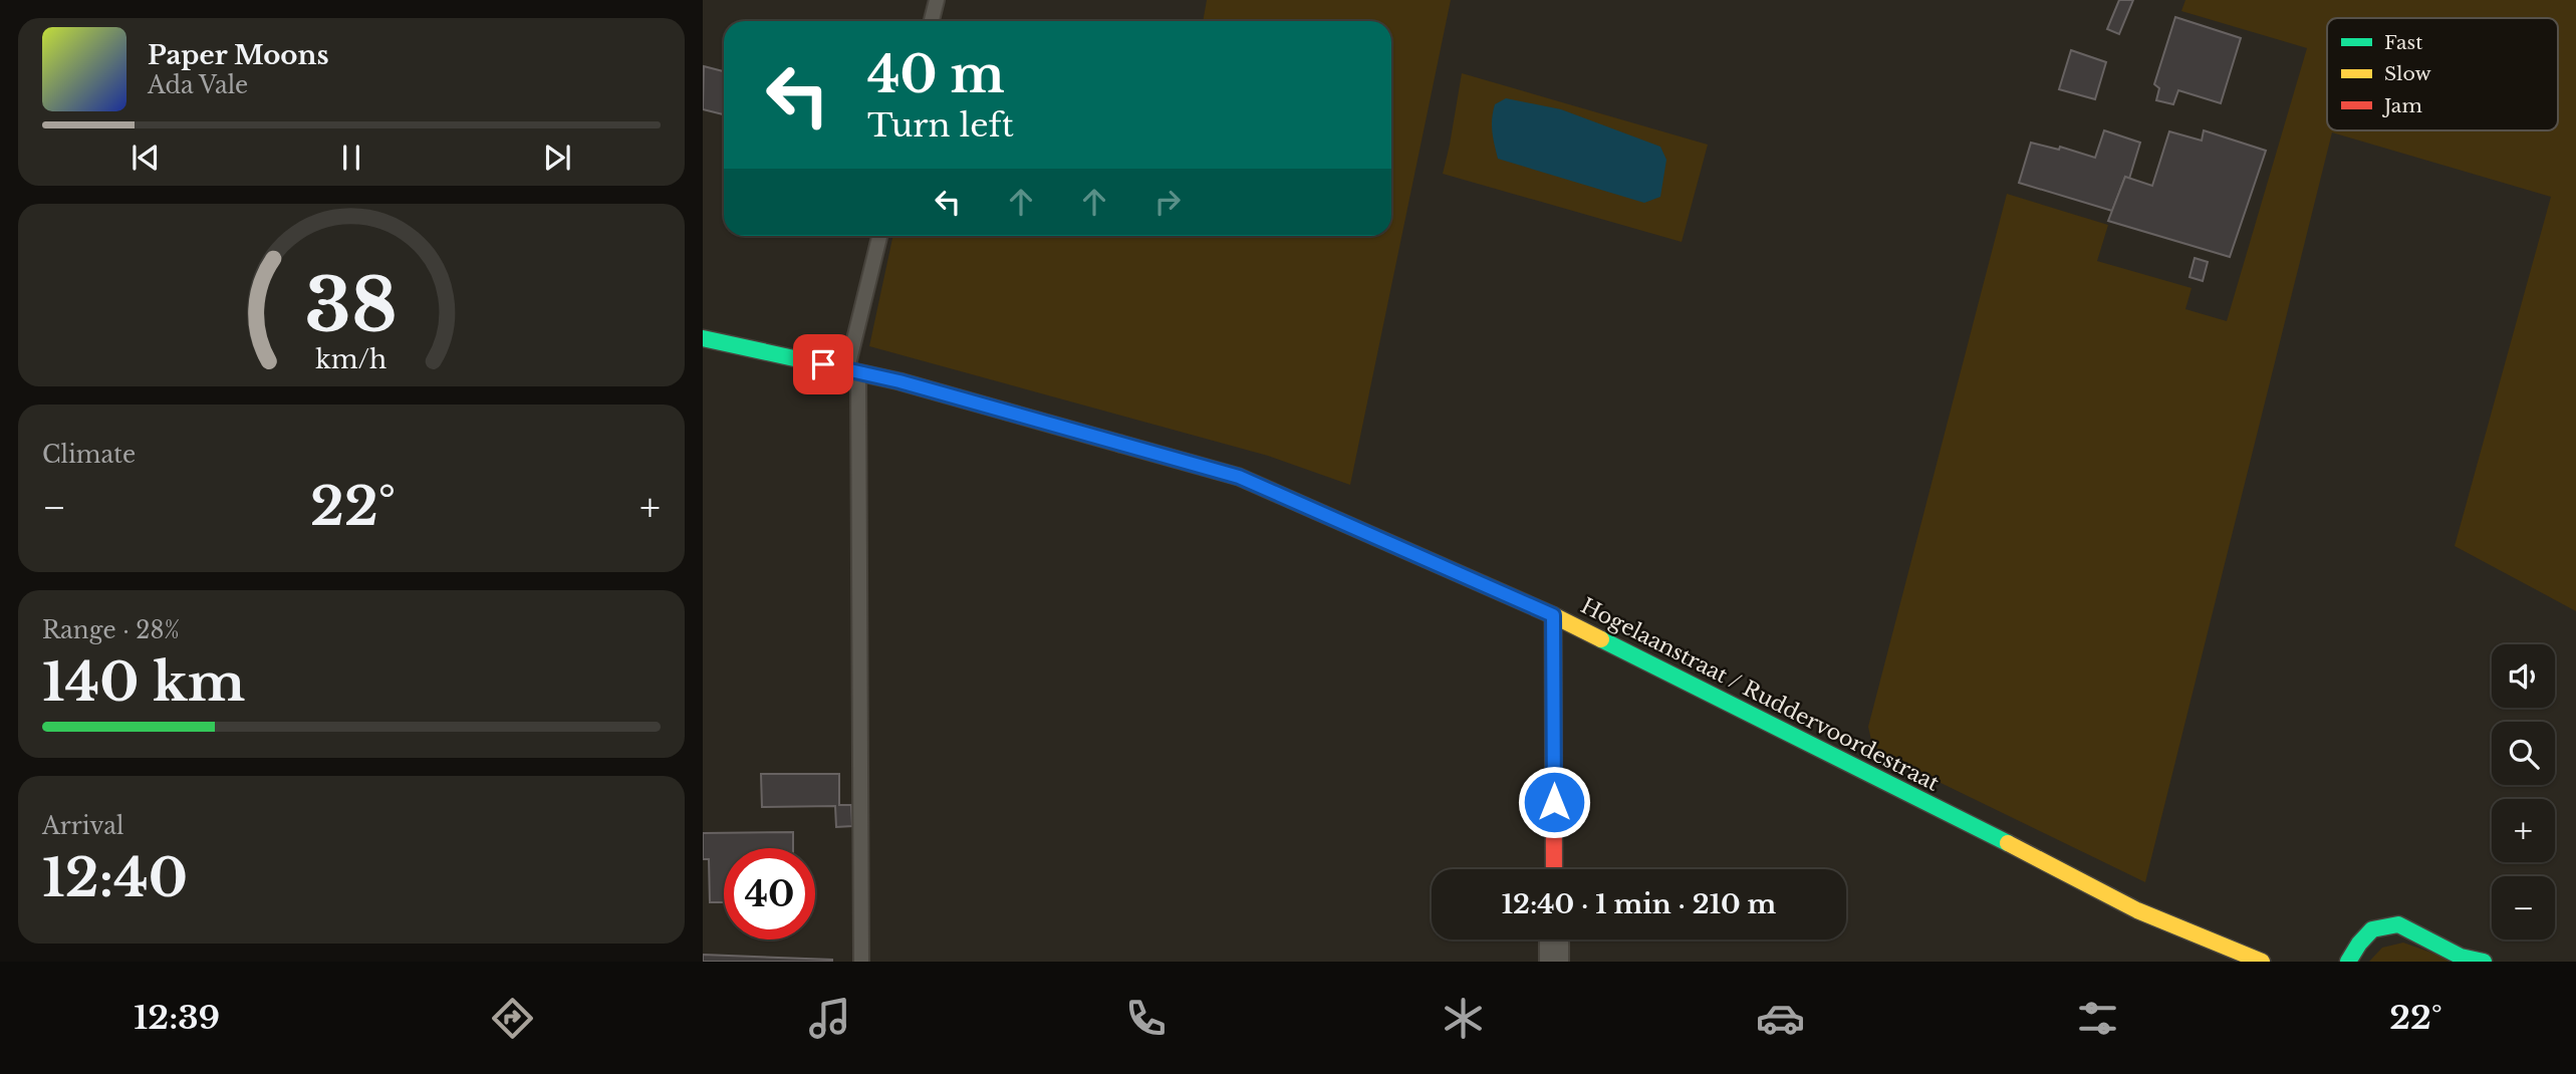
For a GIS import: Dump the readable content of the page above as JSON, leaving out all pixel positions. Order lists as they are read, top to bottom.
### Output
{
  "streets": {
    "street": ["Hogelaanstraat / Ruddervoordestraat"]
  },
  "legend": ["Fast", "Slow", "Jam"],
  "page": {
    "turn": ["40 m", "Turn left"],
    "song": ["Paper Moons", "Ada Vale"],
    "tile": [
      "Climate",
      ["Range · 28%", "140 km"],
      ["Arrival", "12:40"]
    ],
    "heat": ["−", "22°", "+"],
    "map_buttons": ["+", "−"],
    "limit": "40",
    "trip": "12:40 · 1 min · 210 m",
    "tabs": ["12:39", "22°"],
    "gauge": ["38", "km/h"]
  }
}
